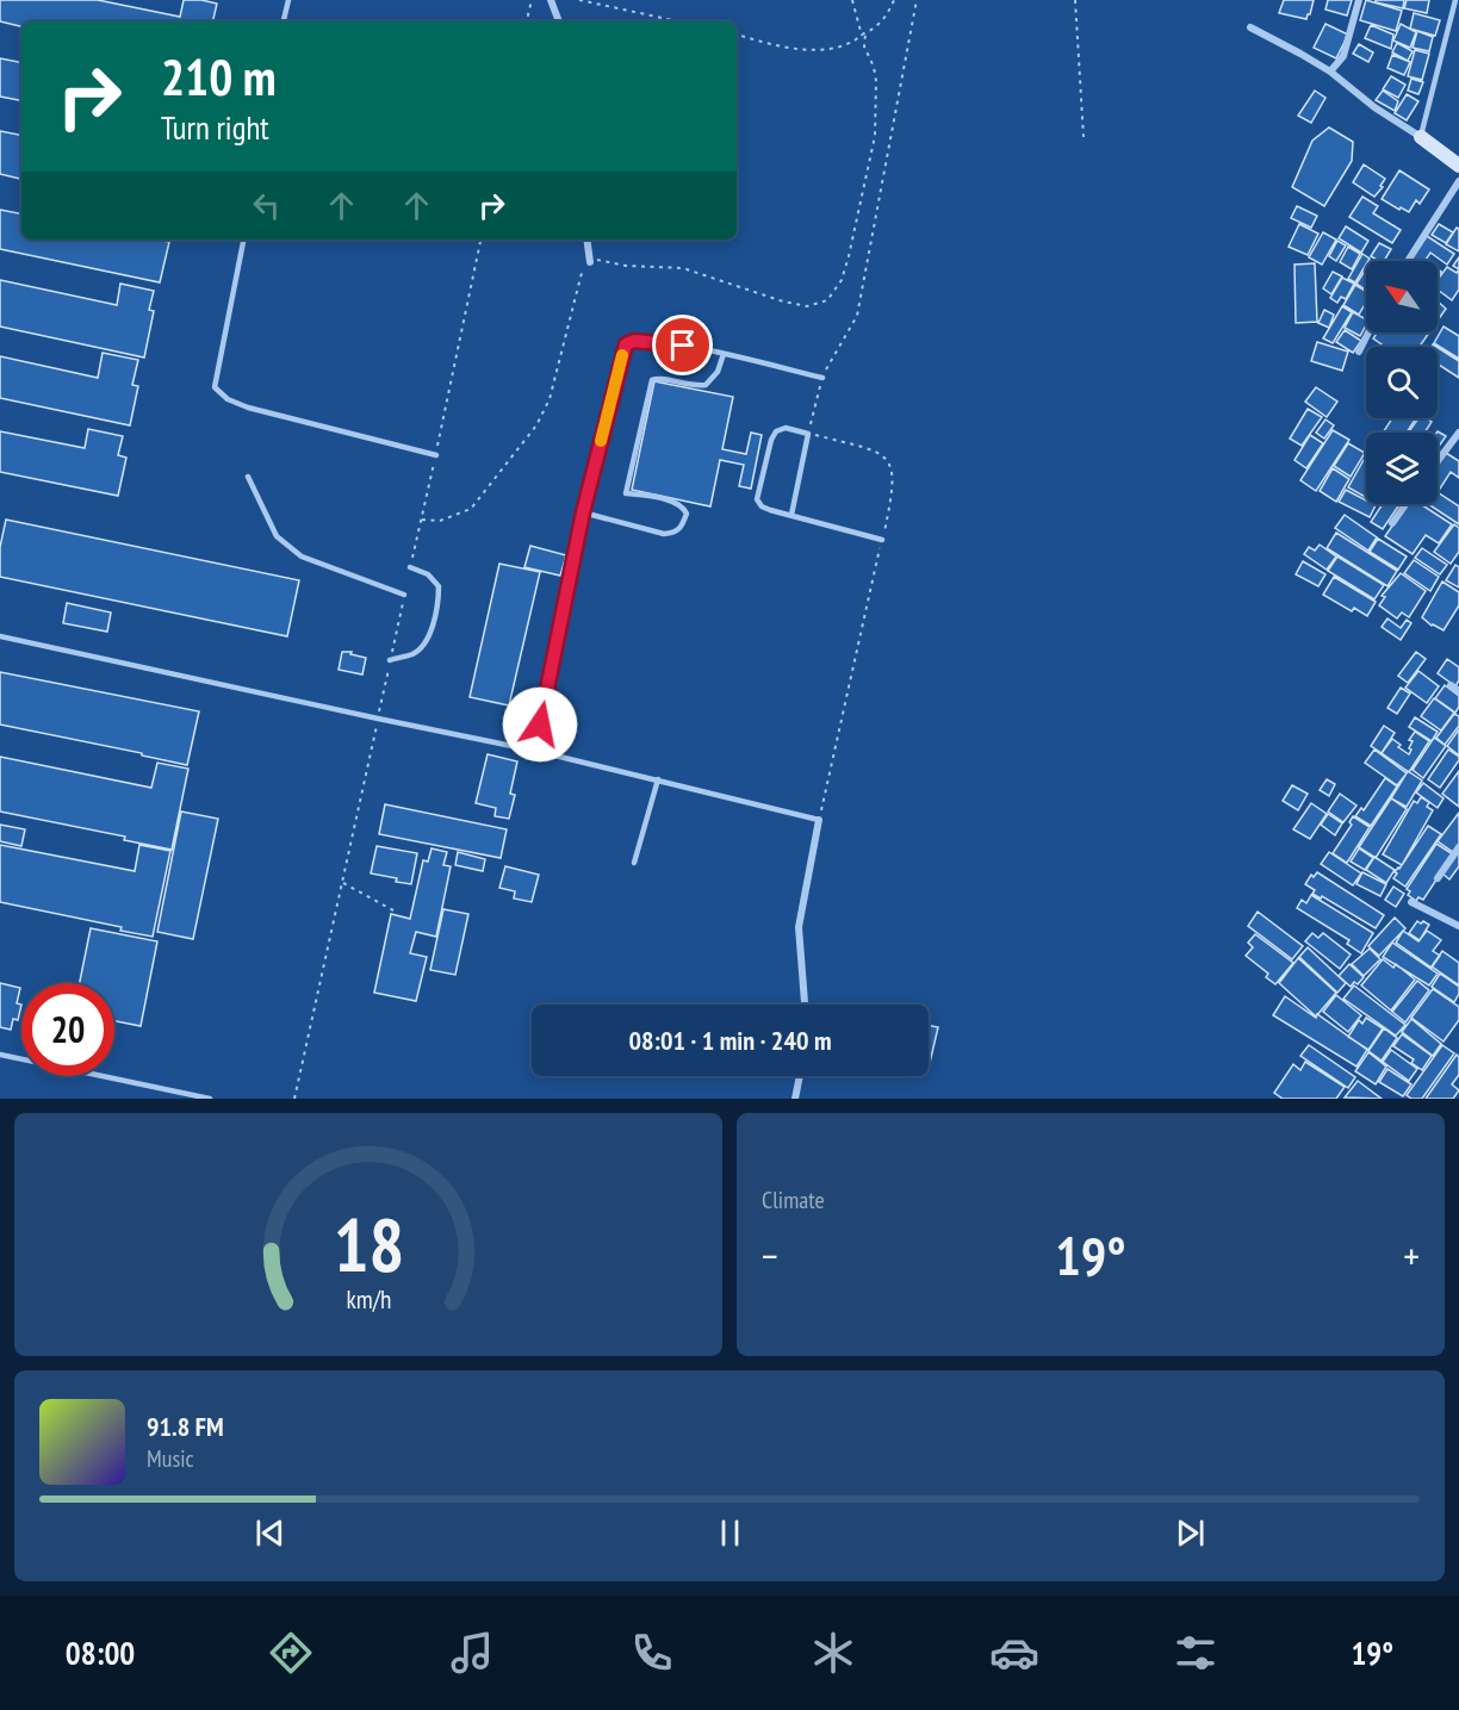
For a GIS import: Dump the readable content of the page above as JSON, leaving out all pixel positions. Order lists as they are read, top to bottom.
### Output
{
  "north": "top left",
  "page": {
    "turn": ["210 m", "Turn right"],
    "limit": "20",
    "trip": "08:01 · 1 min · 240 m",
    "tile": "Climate",
    "heat": ["−", "19°", "+"],
    "song": ["91.8 FM", "Music"],
    "tabs": ["08:00", "19°"],
    "gauge": ["18", "km/h"]
  }
}
